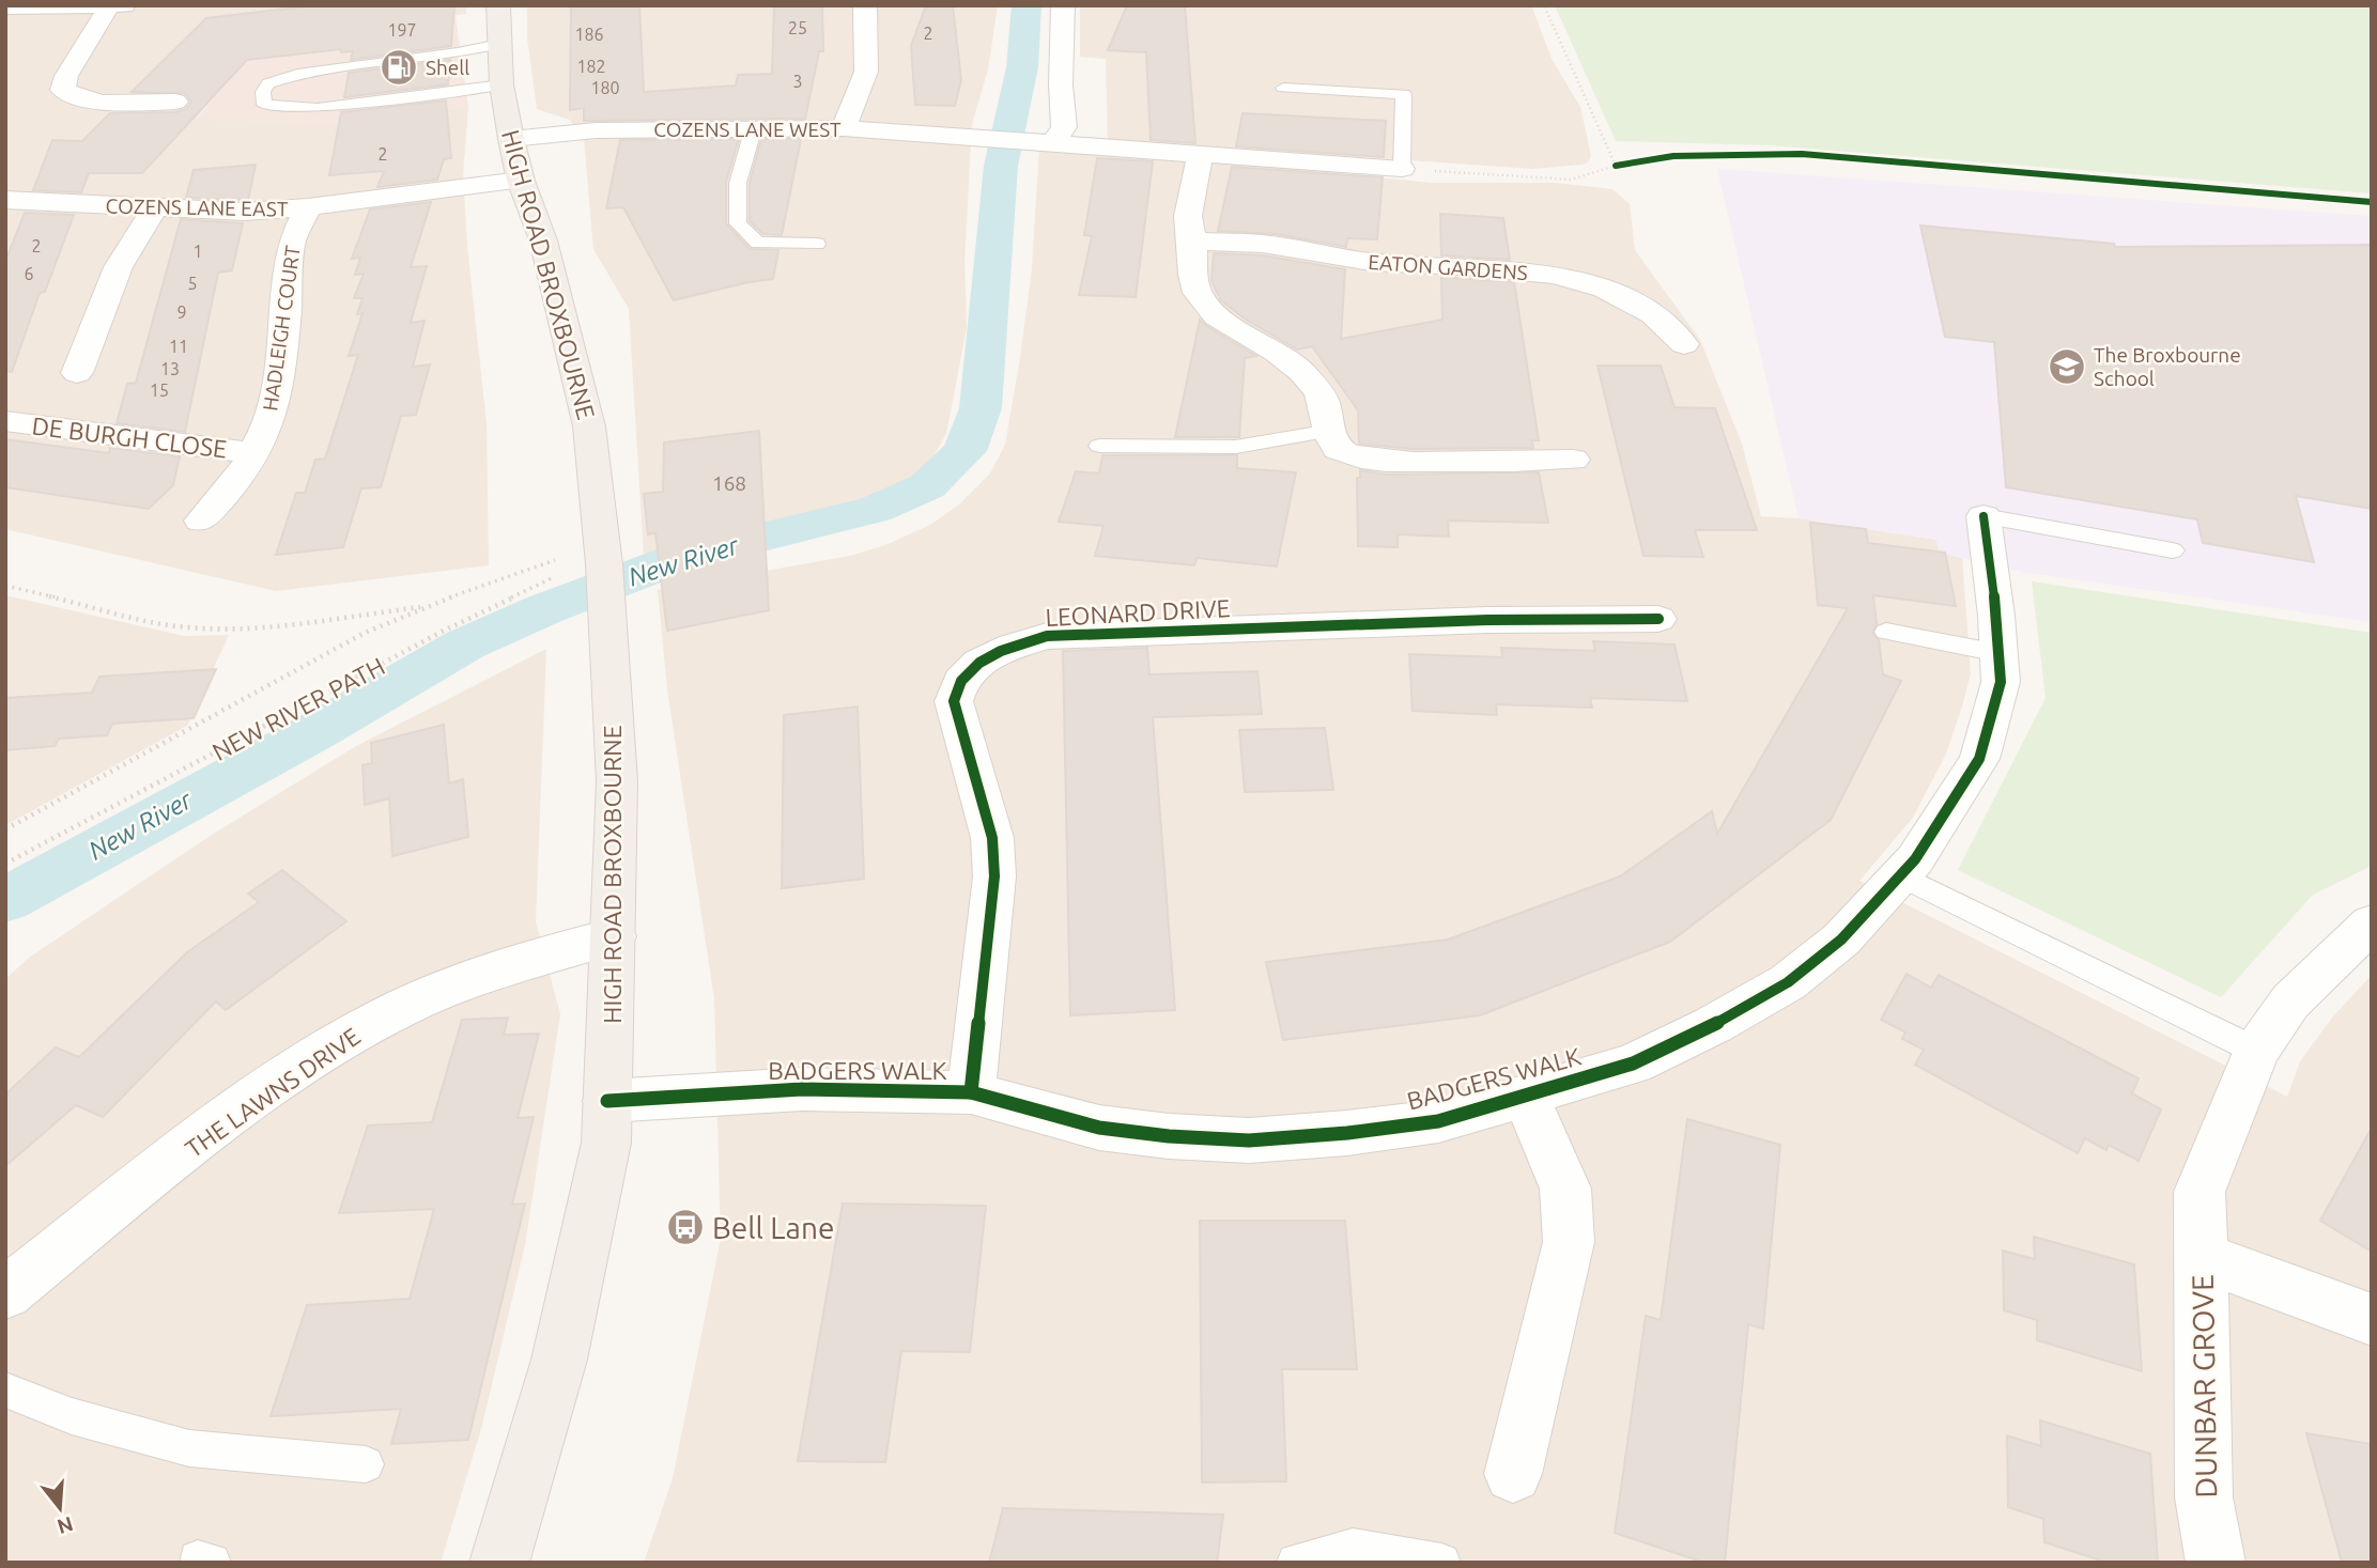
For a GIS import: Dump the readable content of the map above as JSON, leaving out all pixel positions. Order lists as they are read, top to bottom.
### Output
{
  "streets": {
    "main road": ["HIGH ROAD BROXBOURNE"],
    "street": [
      "COZENS LANE WEST",
      "COZENS LANE EAST",
      "EATON GARDENS",
      "HADLEIGH COURT",
      "DE BURGH CLOSE",
      "LEONARD DRIVE",
      "BADGERS WALK",
      "THE LAWNS DRIVE",
      "DUNBAR GROVE"
    ],
    "path": ["NEW RIVER PATH"]
  },
  "crossings": [
    ["COZENS LANE WEST", "HIGH ROAD BROXBOURNE"],
    ["COZENS LANE EAST", "HIGH ROAD BROXBOURNE"],
    ["COZENS LANE EAST", "HADLEIGH COURT"],
    ["HIGH ROAD BROXBOURNE", "BADGERS WALK"],
    ["HIGH ROAD BROXBOURNE", "THE LAWNS DRIVE"],
    ["HADLEIGH COURT", "DE BURGH CLOSE"],
    ["LEONARD DRIVE", "BADGERS WALK"]
  ],
  "water": ["New River"],
  "places": {
    "fuel station": ["Shell"],
    "school or university": ["The Broxbourne School"],
    "bus stop": ["Bell Lane"]
  },
  "house_numbers": [
    "25",
    "197",
    "2",
    "186",
    "182",
    "3",
    "180",
    "2",
    "2",
    "1",
    "6",
    "5",
    "9",
    "11",
    "13",
    "15",
    "168"
  ],
  "north": "bottom"
}
